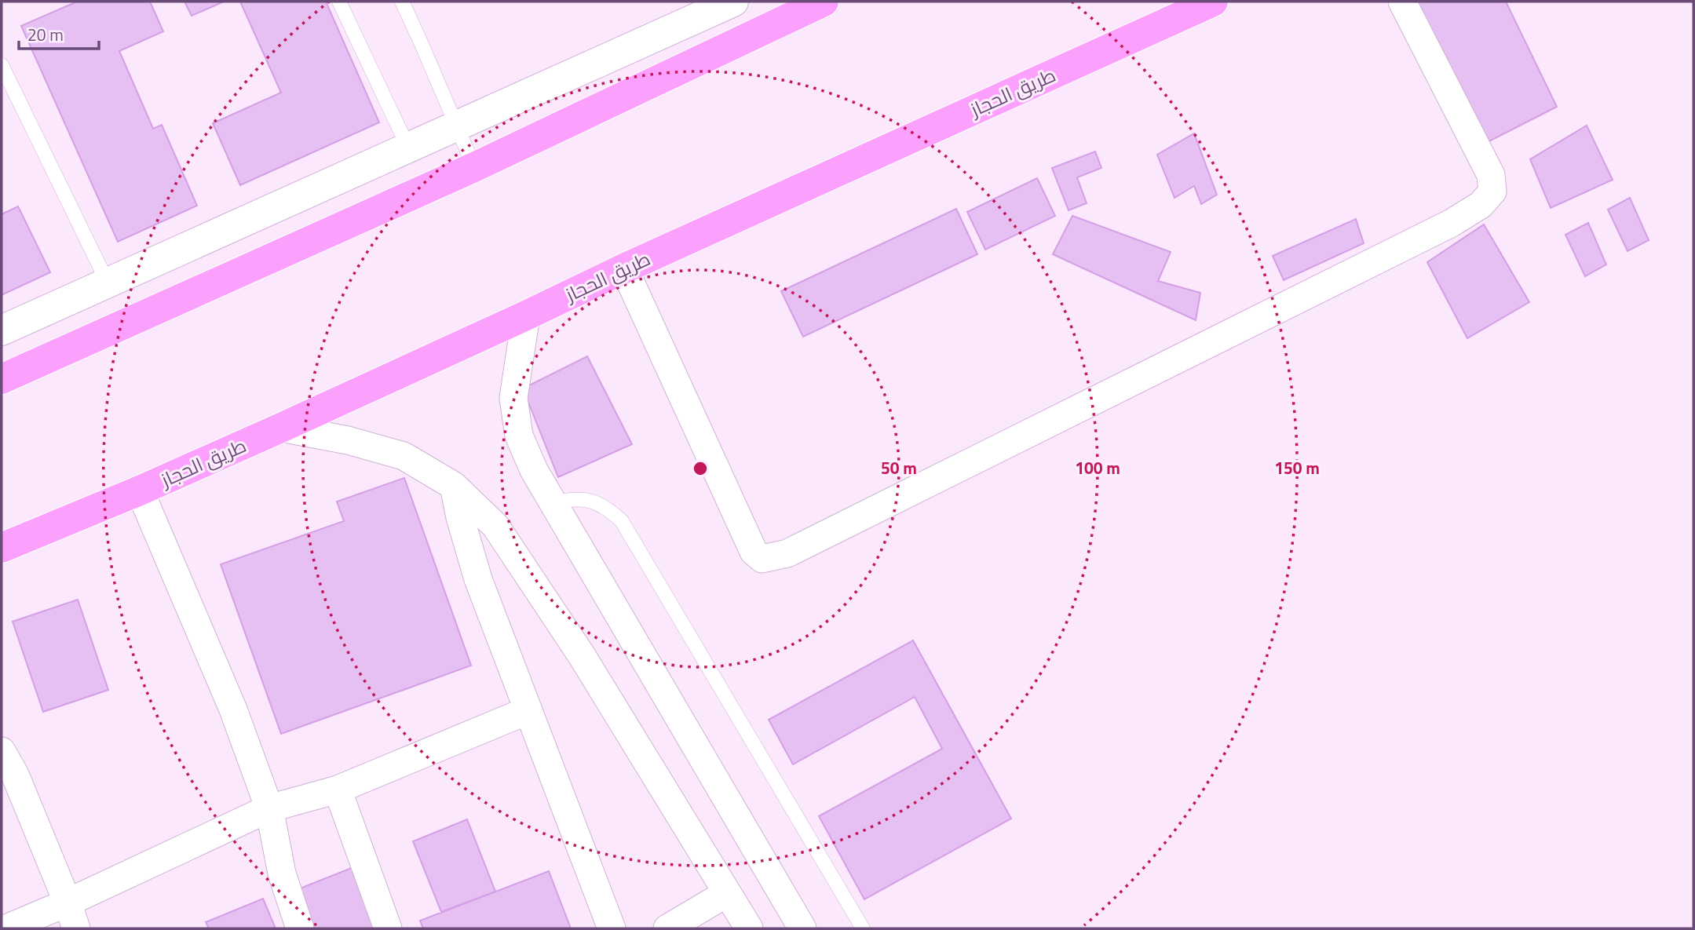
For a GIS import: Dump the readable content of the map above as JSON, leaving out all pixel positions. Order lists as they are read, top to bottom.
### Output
{
  "streets": {
    "main road": ["طريق الحجاز"]
  },
  "scale_bar": "20 m",
  "rings": ["50 m", "100 m", "150 m"]
}
